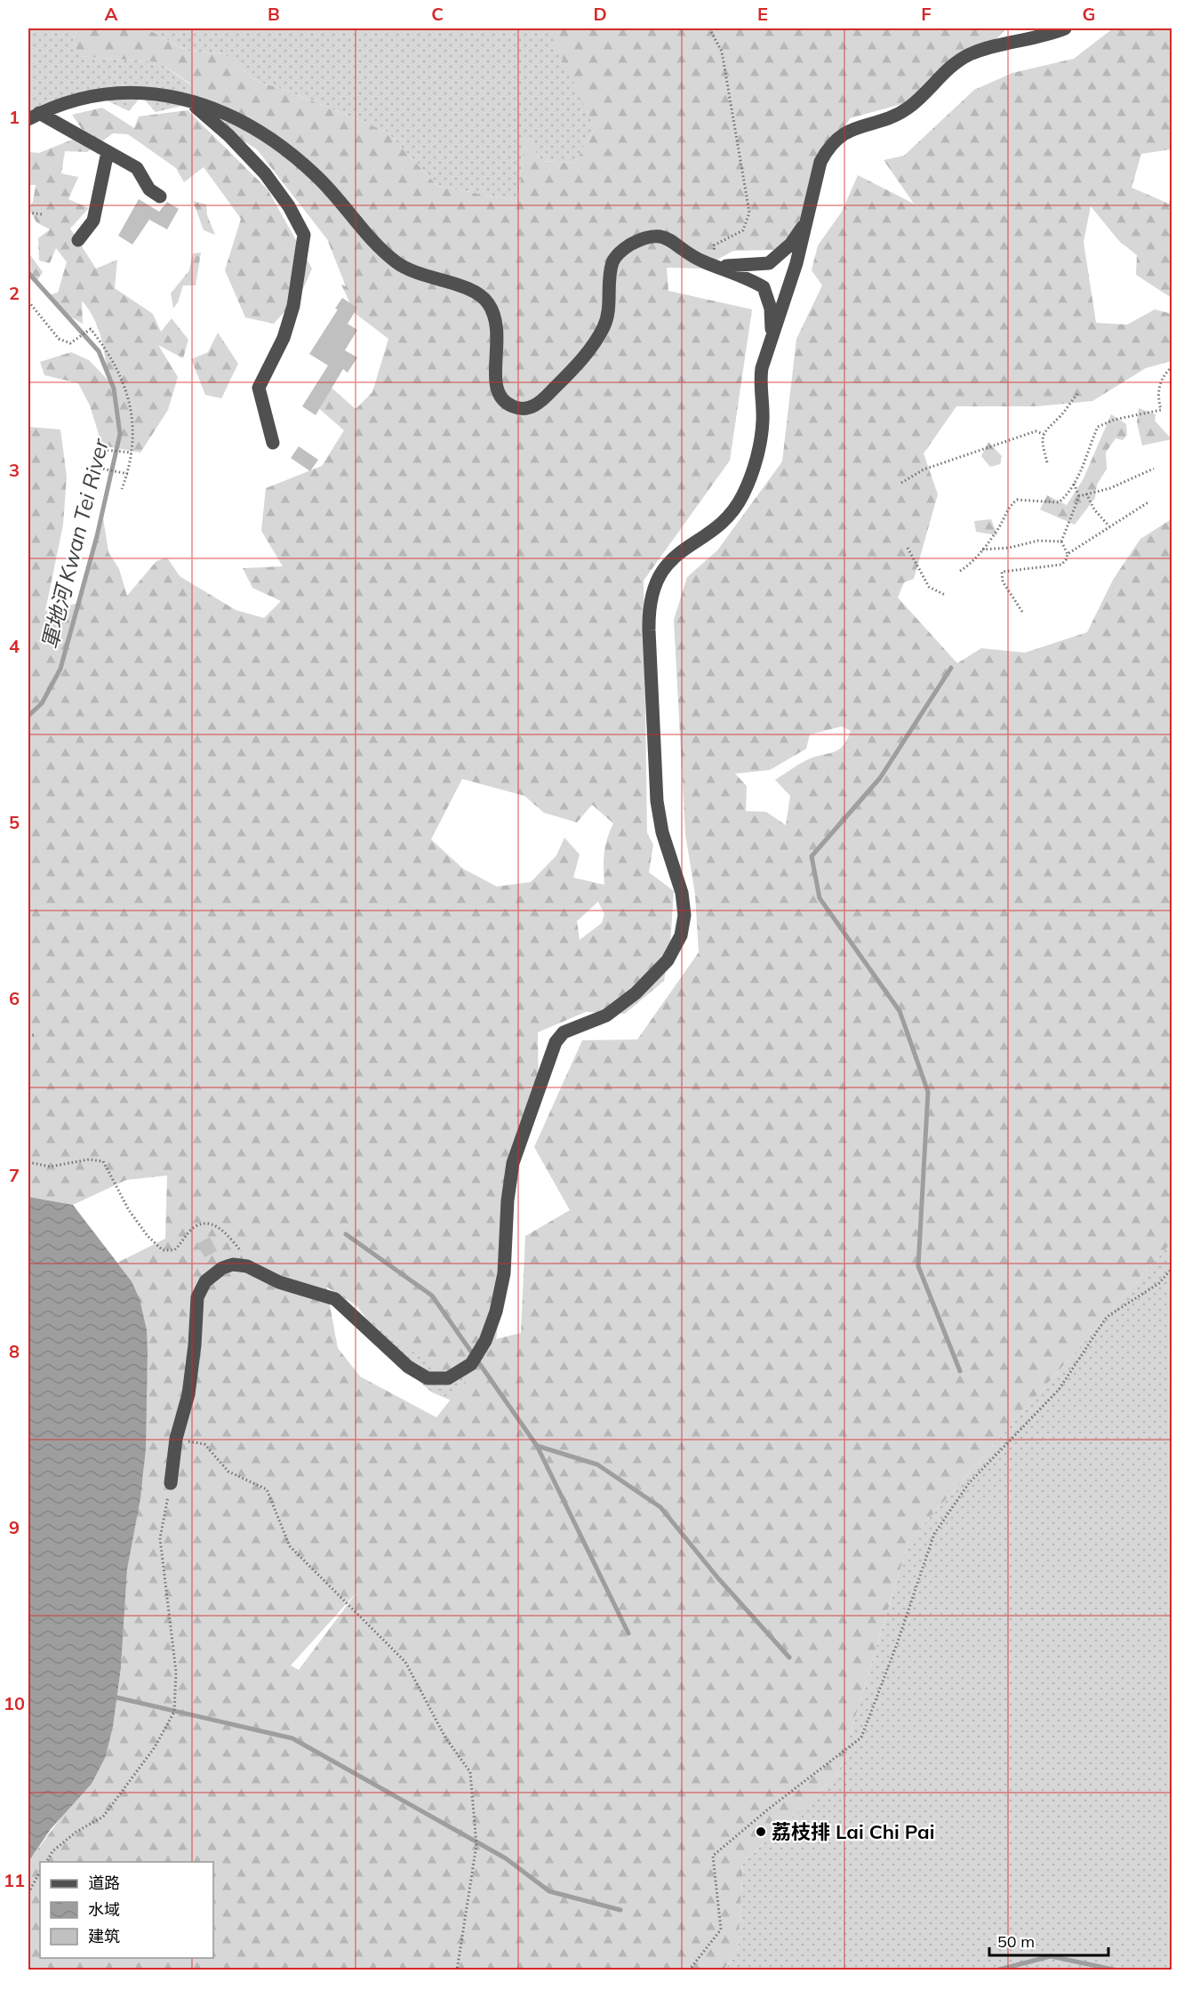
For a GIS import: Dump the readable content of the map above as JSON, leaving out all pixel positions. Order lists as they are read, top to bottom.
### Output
{
  "water": ["軍地河 Kwan Tei River"],
  "places": ["荔枝排 Lai Chi Pai"],
  "legend": ["道路", "水域", "建筑"],
  "scale_bar": "50 m",
  "grid": {
    "columns": [
      "A",
      "B",
      "C",
      "D",
      "E",
      "F",
      "G"
    ],
    "rows": [
      "1",
      "2",
      "3",
      "4",
      "5",
      "6",
      "7",
      "8",
      "9",
      "10",
      "11"
    ]
  }
}
